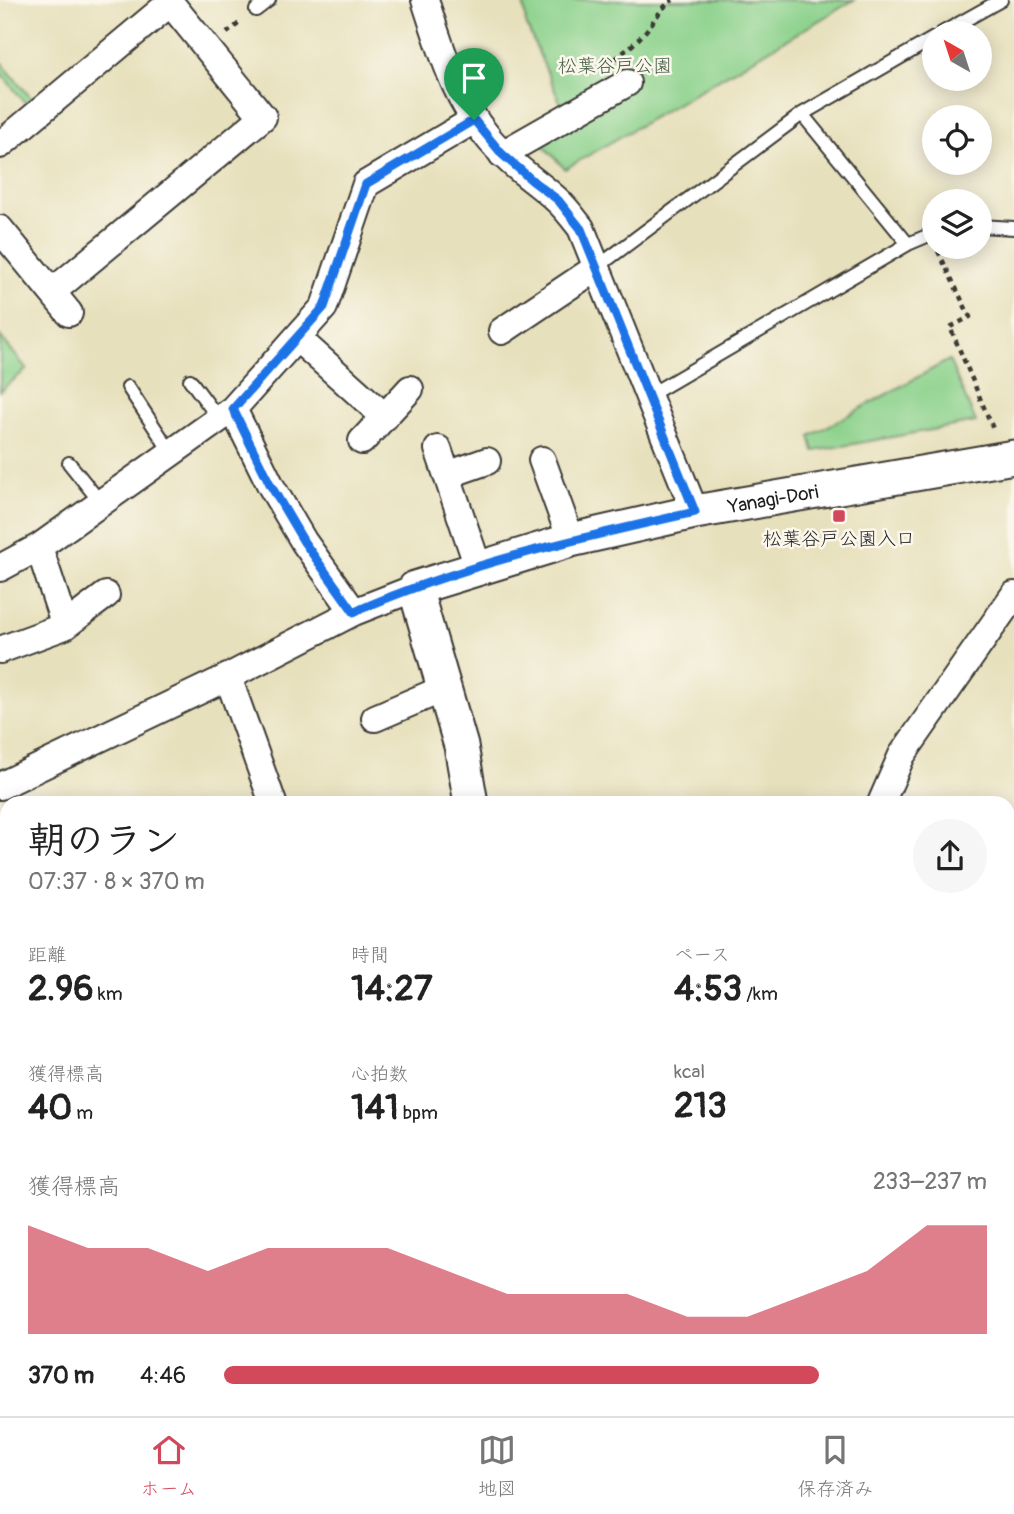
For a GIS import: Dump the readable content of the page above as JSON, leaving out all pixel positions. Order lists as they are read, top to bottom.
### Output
{
  "streets": {
    "street": ["Yanagi-Dori"]
  },
  "parks": ["松葉谷戸公園"],
  "places": {
    "transit": ["松葉谷戸公園入口"]
  },
  "north": "top left",
  "page": {
    "heading": ["朝のラン", "07:37 · 8 × 370 m"],
    "stats": [
      ["距離", "2.96 km"],
      ["時間", "14:27"],
      ["ペース", "4:53 /km"],
      ["獲得標高", "40 m"],
      ["心拍数", "141 bpm"],
      ["kcal", "213"]
    ],
    "chart": ["獲得標高", "233–237 m"],
    "list": [
      {
        "name": "370 m",
        "note": "4:46"
      }
    ],
    "tabs": ["ホーム", "地図", "保存済み"]
  }
}
